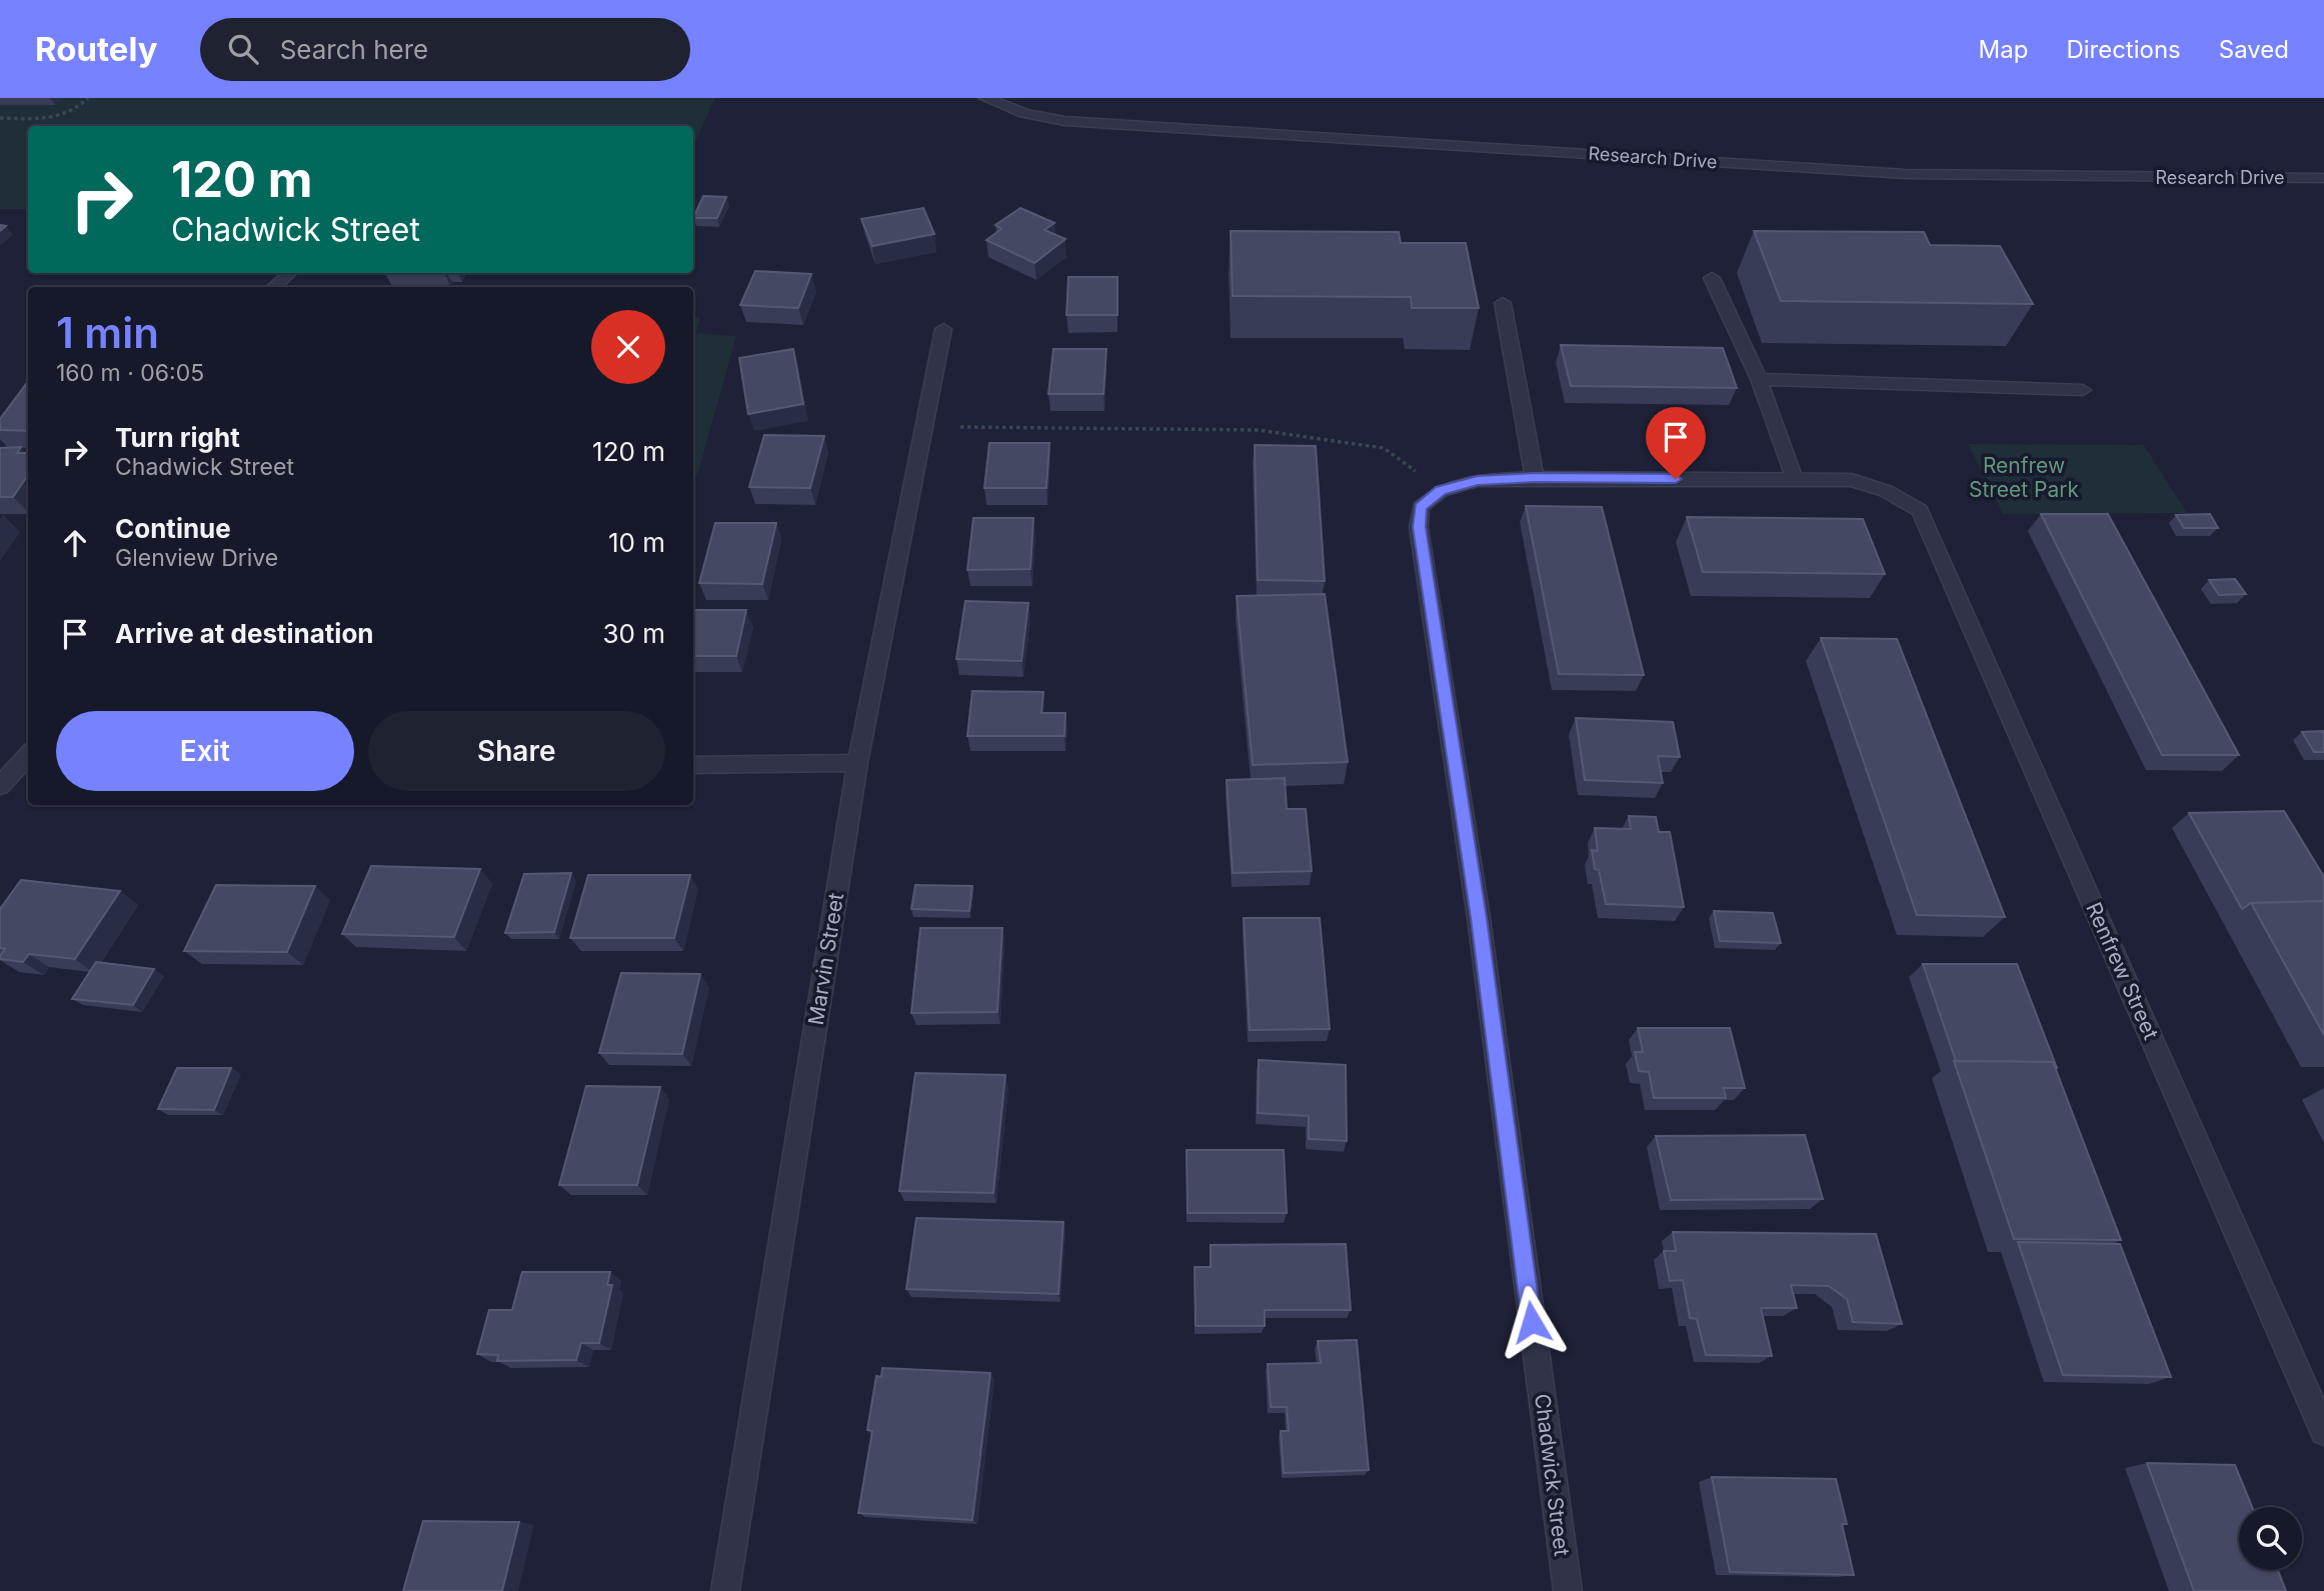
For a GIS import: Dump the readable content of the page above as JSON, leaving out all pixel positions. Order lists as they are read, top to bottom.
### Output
{
  "streets": {
    "street": [
      "Research Drive",
      "Marvin Street",
      "Renfrew Street",
      "Chadwick Street"
    ]
  },
  "parks": ["Renfrew Street Park"],
  "page": {
    "header": "Routely",
    "search": "Search here",
    "nav": ["Map", "Directions", "Saved"],
    "turn": ["120 m", "Chadwick Street"],
    "heading": ["1 min", "160 m · 06:05"],
    "list": [
      {
        "name": "Turn right",
        "note": "Chadwick Street",
        "value": "120 m"
      },
      {
        "name": "Continue",
        "note": "Glenview Drive",
        "value": "10 m"
      },
      {
        "name": "Arrive at destination",
        "value": "30 m"
      }
    ],
    "buttons": ["Exit", "Share"]
  }
}
